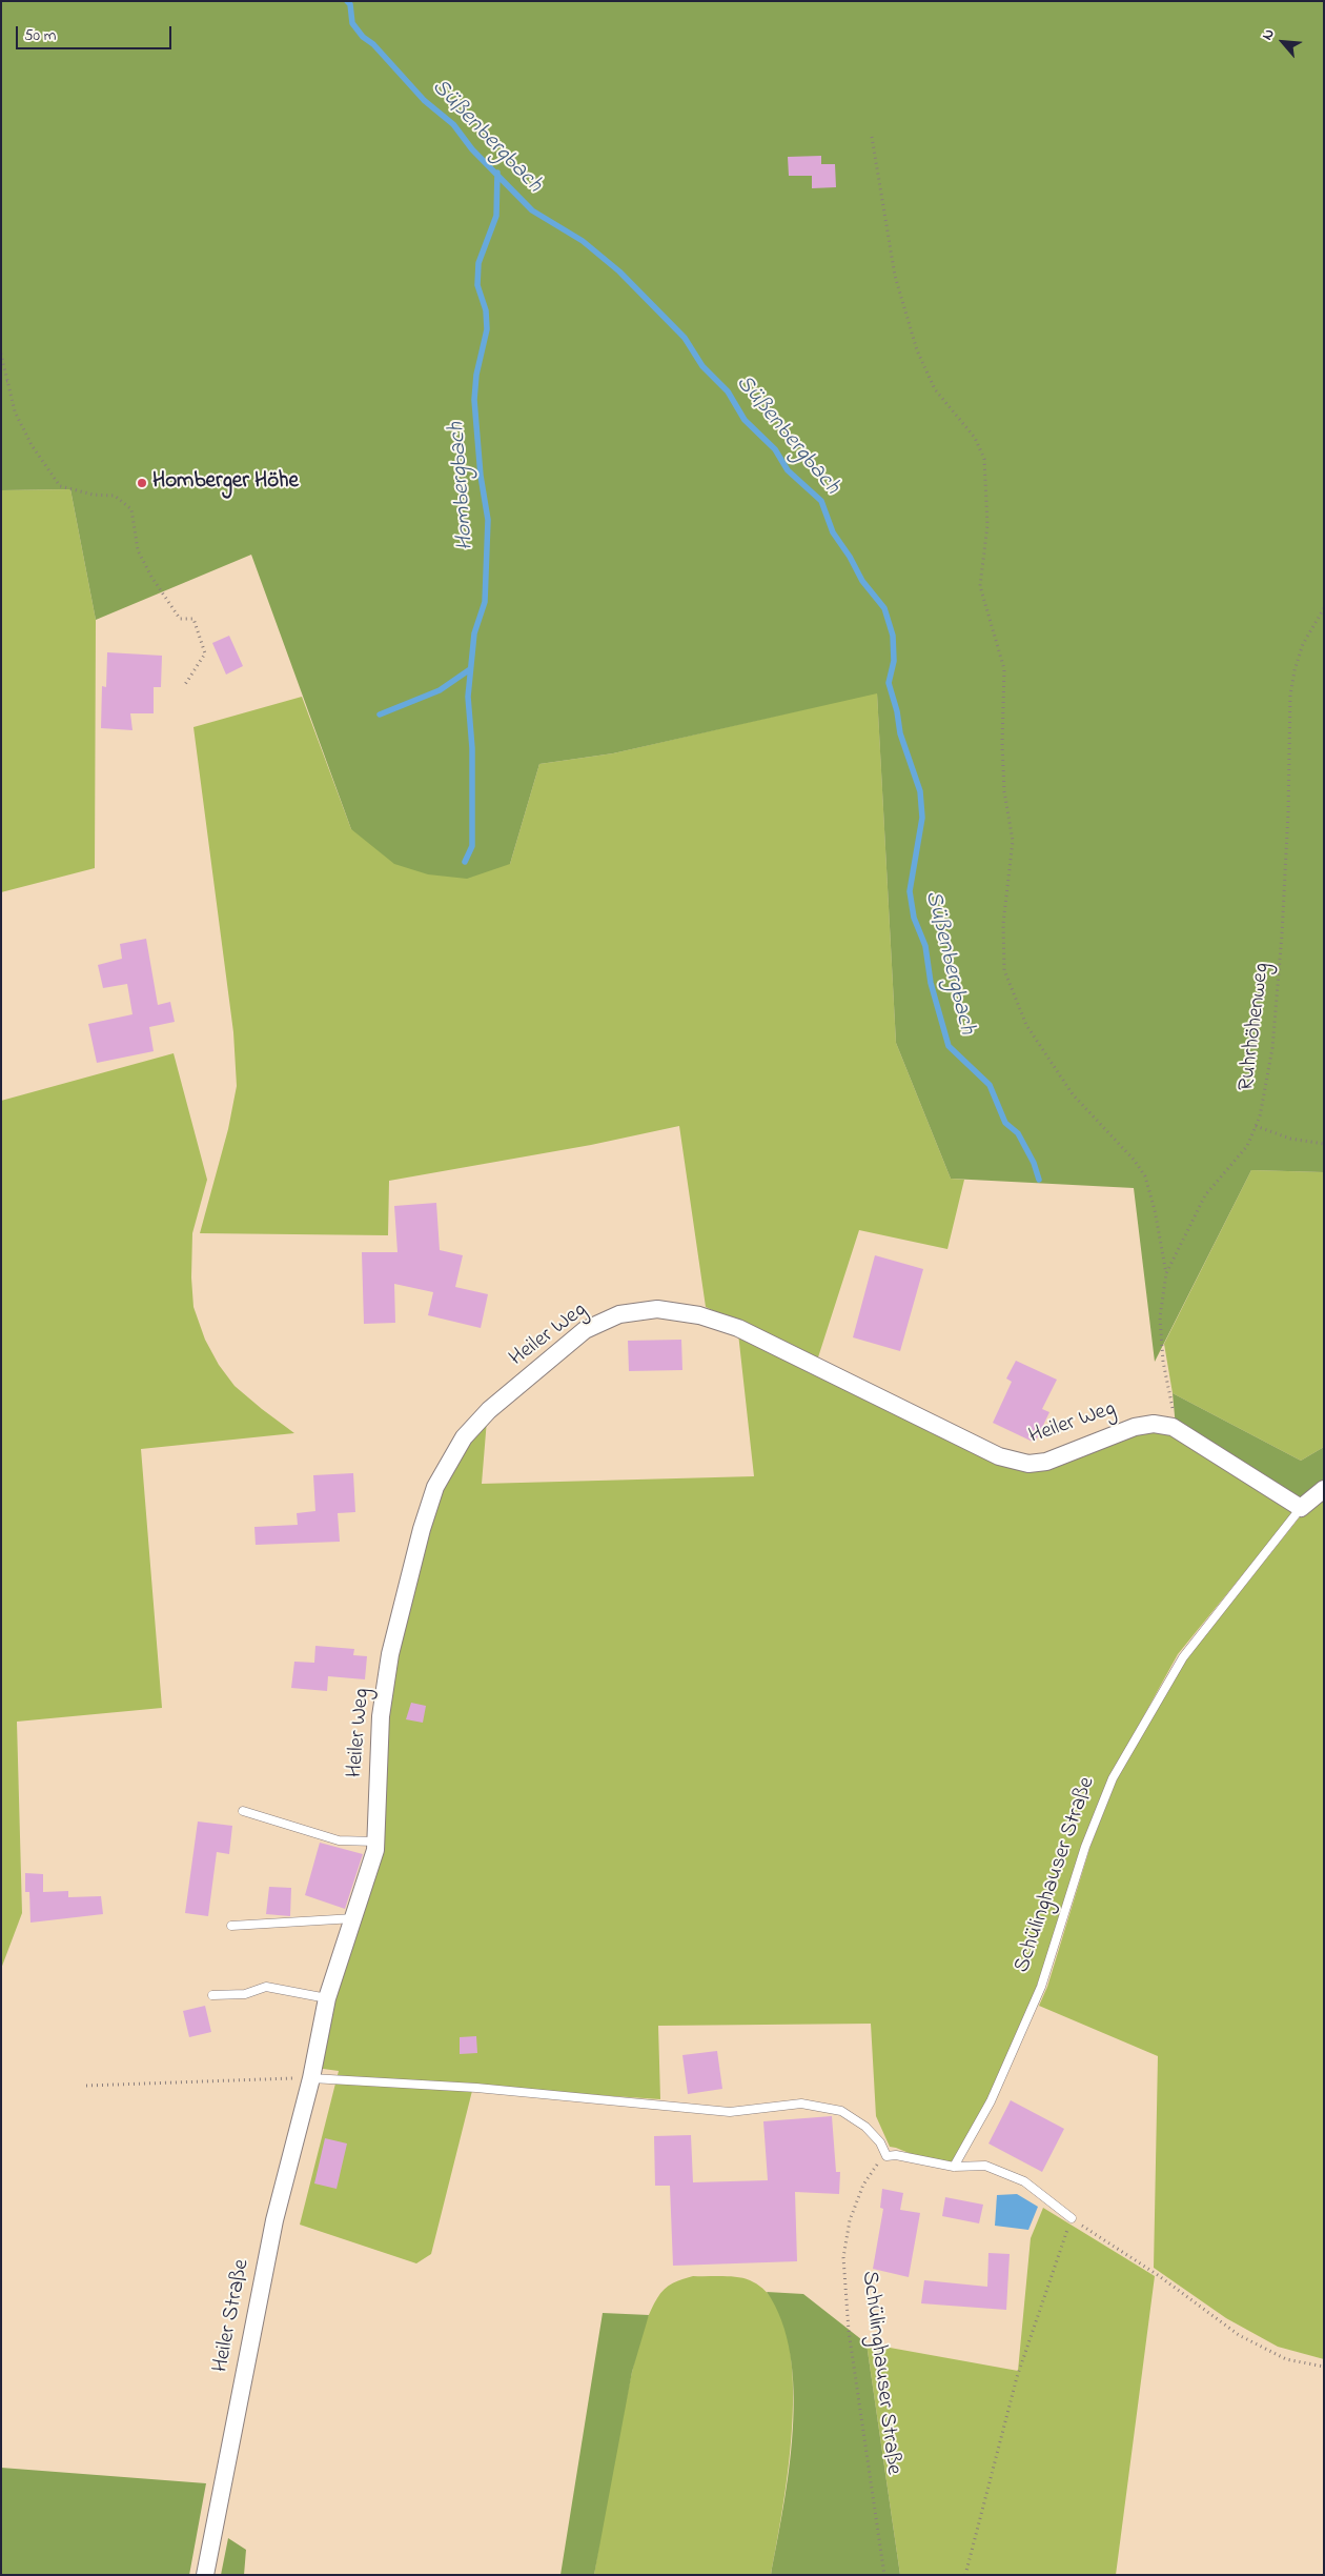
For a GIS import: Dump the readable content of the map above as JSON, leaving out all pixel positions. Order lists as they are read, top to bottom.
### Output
{
  "streets": {
    "street": ["Heiler Weg", "Schülinghauser Straße", "Heiler Straße"],
    "path": ["Ruhrhöhenweg"]
  },
  "crossings": [
    ["Ruhrhöhenweg", "Heiler Weg"],
    ["Heiler Weg", "Schülinghauser Straße"],
    ["Heiler Weg", "Heiler Straße"]
  ],
  "water": ["Süßenbergbach", "Hombergbach"],
  "places": ["Homberger Höhe"],
  "scale_bar": "50 m",
  "north": "top left"
}
